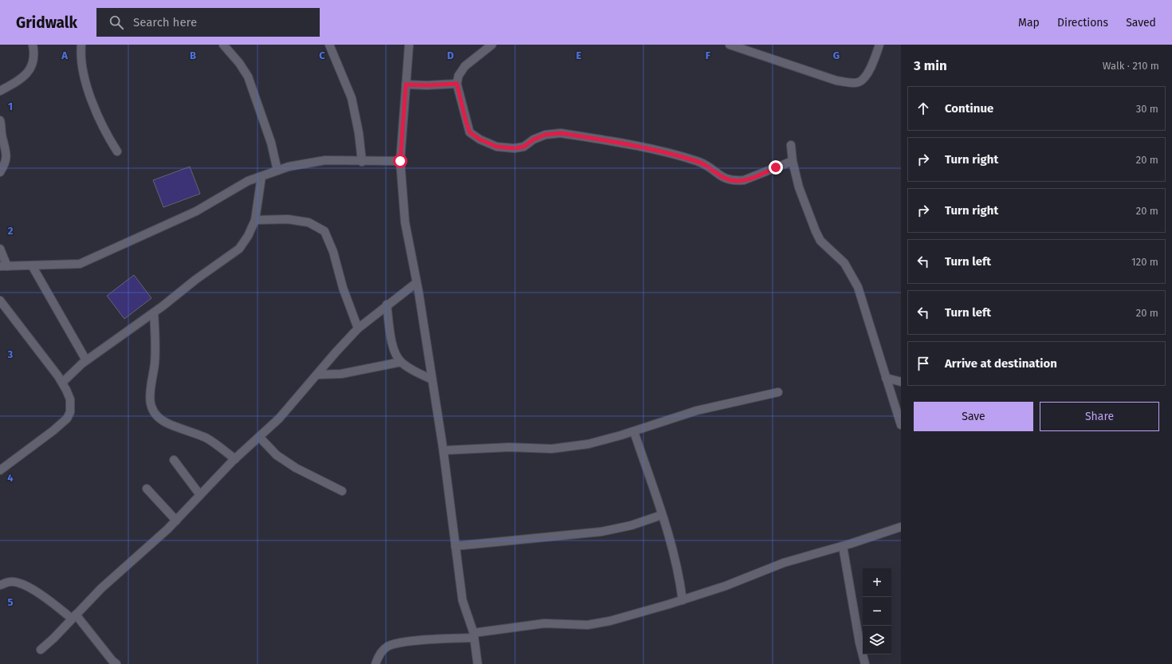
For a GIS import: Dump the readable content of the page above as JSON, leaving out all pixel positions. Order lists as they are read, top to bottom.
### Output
{
  "page": {
    "header": "Gridwalk",
    "search": "Search here",
    "nav": ["Map", "Directions", "Saved"],
    "heading": ["3 min", "Walk · 210 m"],
    "list": [
      ["Continue", "30 m"],
      ["Turn right", "20 m"],
      ["Turn right", "20 m"],
      ["Turn left", "120 m"],
      ["Turn left", "20 m"],
      "Arrive at destination"
    ],
    "buttons": ["Save", "Share"],
    "map_buttons": ["+", "−"]
  },
  "grid": {
    "columns": [
      "A",
      "B",
      "C",
      "D",
      "E",
      "F",
      "G"
    ],
    "rows": [
      "1",
      "2",
      "3",
      "4",
      "5"
    ]
  }
}
